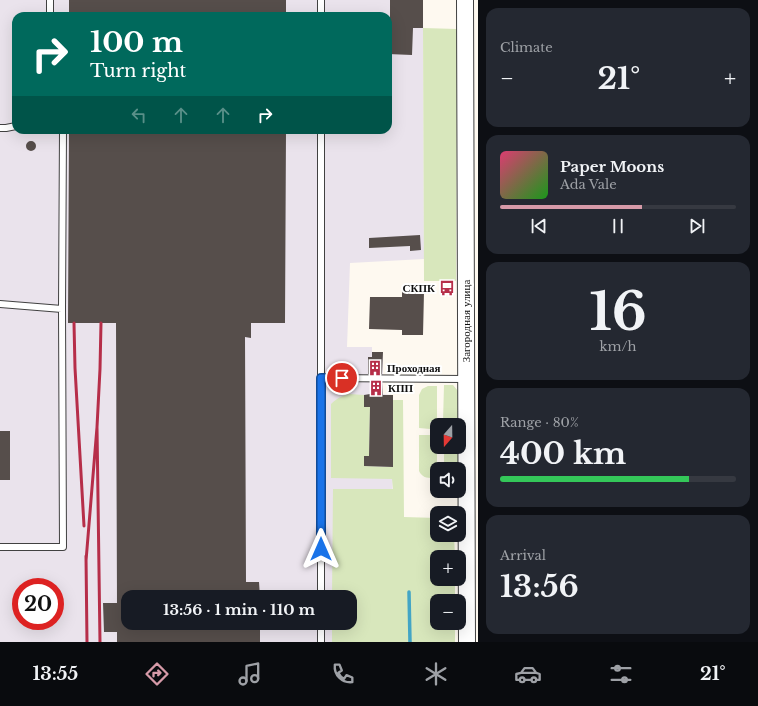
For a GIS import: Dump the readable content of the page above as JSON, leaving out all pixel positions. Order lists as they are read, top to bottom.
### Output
{
  "streets": {
    "street": ["Загородная улица"]
  },
  "places": {
    "bus stop": ["СКПК"],
    "building": ["Проходная", "КПП"]
  },
  "north": "bottom",
  "page": {
    "tile": [
      "Climate",
      ["16", "km/h"],
      ["Range · 80%", "400 km"],
      ["Arrival", "13:56"]
    ],
    "turn": ["100 m", "Turn right"],
    "heat": ["−", "21°", "+"],
    "song": ["Paper Moons", "Ada Vale"],
    "map_buttons": ["+", "−"],
    "limit": "20",
    "trip": "13:56 · 1 min · 110 m",
    "tabs": ["13:55", "21°"]
  }
}
